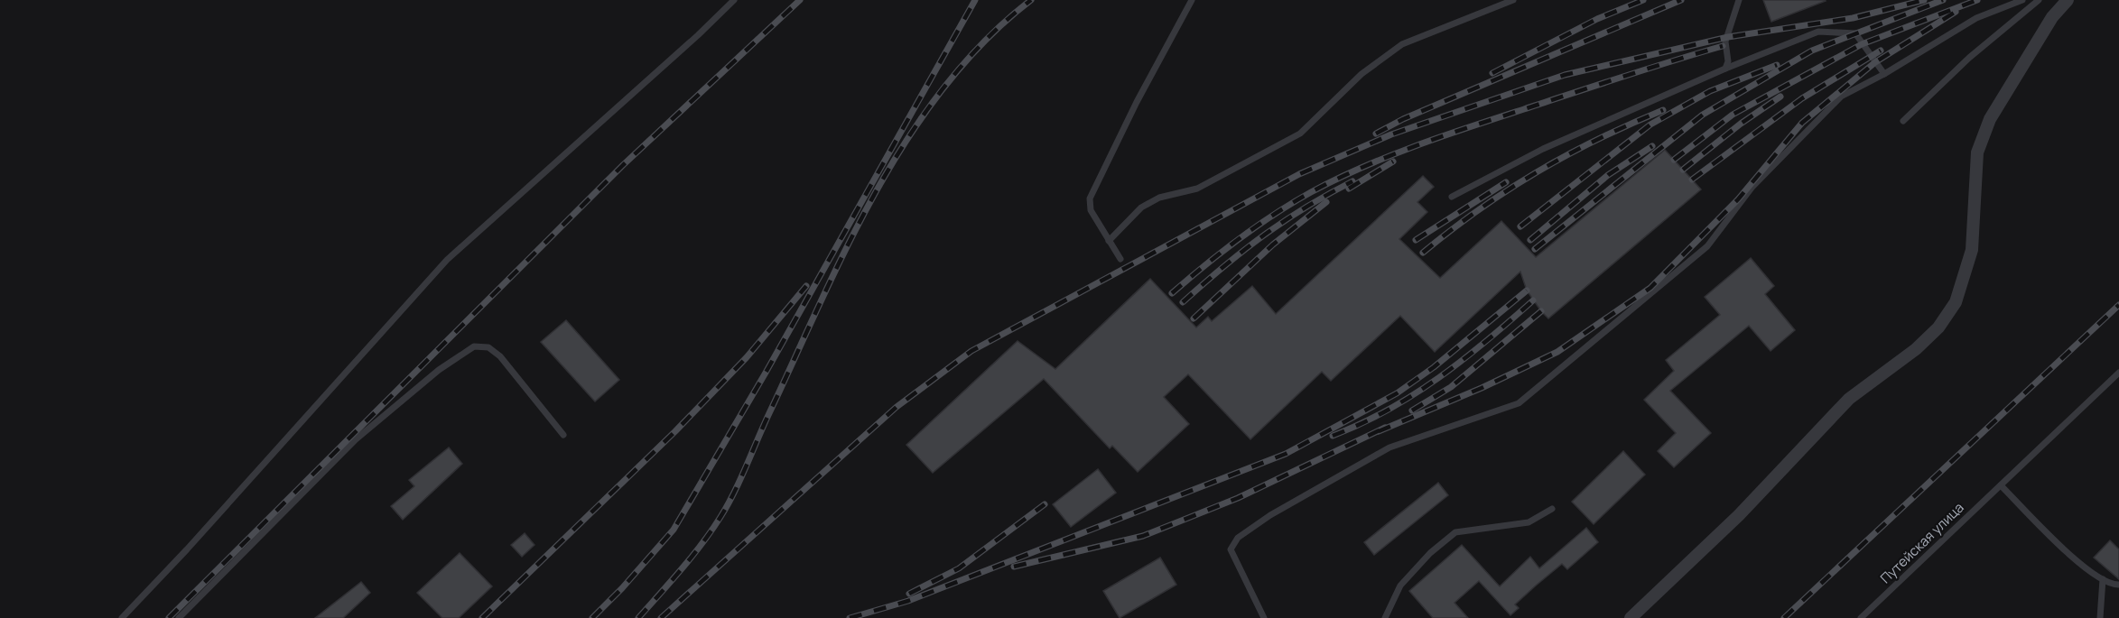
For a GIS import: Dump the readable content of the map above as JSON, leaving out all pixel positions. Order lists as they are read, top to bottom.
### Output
{
  "streets": {
    "lane": ["Путейская улица"]
  }
}
